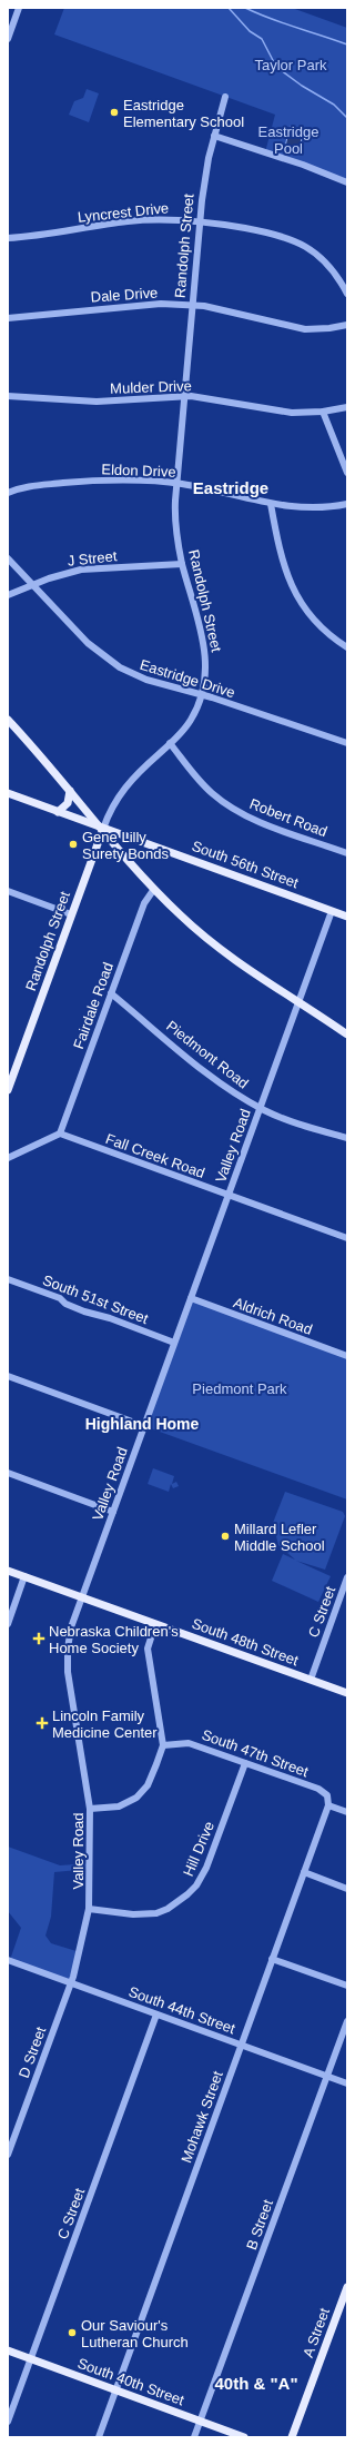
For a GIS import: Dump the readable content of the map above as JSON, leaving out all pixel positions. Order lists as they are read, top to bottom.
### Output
{
  "streets": {
    "main road": [
      "Randolph Street",
      "South 56th Street",
      "South 48th Street",
      "A Street",
      "South 40th Street"
    ],
    "street": [
      "Lyncrest Drive",
      "Dale Drive",
      "Mulder Drive",
      "Eldon Drive",
      "J Street",
      "Eastridge Drive",
      "Robert Road",
      "Fairdale Road",
      "Piedmont Road",
      "Valley Road",
      "Fall Creek Road",
      "South 51st Street",
      "Aldrich Road",
      "C Street",
      "South 47th Street",
      "Hill Drive",
      "South 44th Street",
      "D Street",
      "Mohawk Street",
      "B Street"
    ]
  },
  "crossings": [
    ["Lyncrest Drive", "Randolph Street"],
    ["Randolph Street", "Dale Drive"],
    ["Randolph Street", "Mulder Drive"],
    ["Randolph Street", "Eldon Drive"],
    ["Randolph Street", "J Street"],
    ["Randolph Street", "Eastridge Drive"],
    ["Randolph Street", "Robert Road"],
    ["Randolph Street", "South 56th Street"],
    ["J Street", "Eastridge Drive"],
    ["South 56th Street", "Valley Road"],
    ["Fairdale Road", "Piedmont Road"],
    ["Fairdale Road", "Fall Creek Road"],
    ["Piedmont Road", "Valley Road"],
    ["Valley Road", "Fall Creek Road"],
    ["Valley Road", "South 51st Street"],
    ["Valley Road", "Aldrich Road"],
    ["Valley Road", "South 48th Street"],
    ["Valley Road", "Hill Drive"],
    ["Valley Road", "South 44th Street"],
    ["Valley Road", "D Street"],
    ["C Street", "South 48th Street"],
    ["C Street", "South 44th Street"],
    ["C Street", "South 40th Street"],
    ["South 47th Street", "Hill Drive"],
    ["South 47th Street", "Mohawk Street"],
    ["South 44th Street", "D Street"],
    ["South 44th Street", "Mohawk Street"],
    ["South 44th Street", "B Street"],
    ["Mohawk Street", "South 40th Street"],
    ["B Street", "South 40th Street"]
  ],
  "districts": ["Eastridge", "Highland Home", "40th & \"A\""],
  "parks": ["Taylor Park", "Eastridge Pool", "Piedmont Park"],
  "places": {
    "other": [
      "Eastridge Elementary School",
      "Gene Lilly Surety Bonds",
      "Millard Lefler Middle School",
      "Our Saviour's Lutheran Church"
    ],
    "health": ["Nebraska Children's Home Society", "Lincoln Family Medicine Center"]
  }
}
